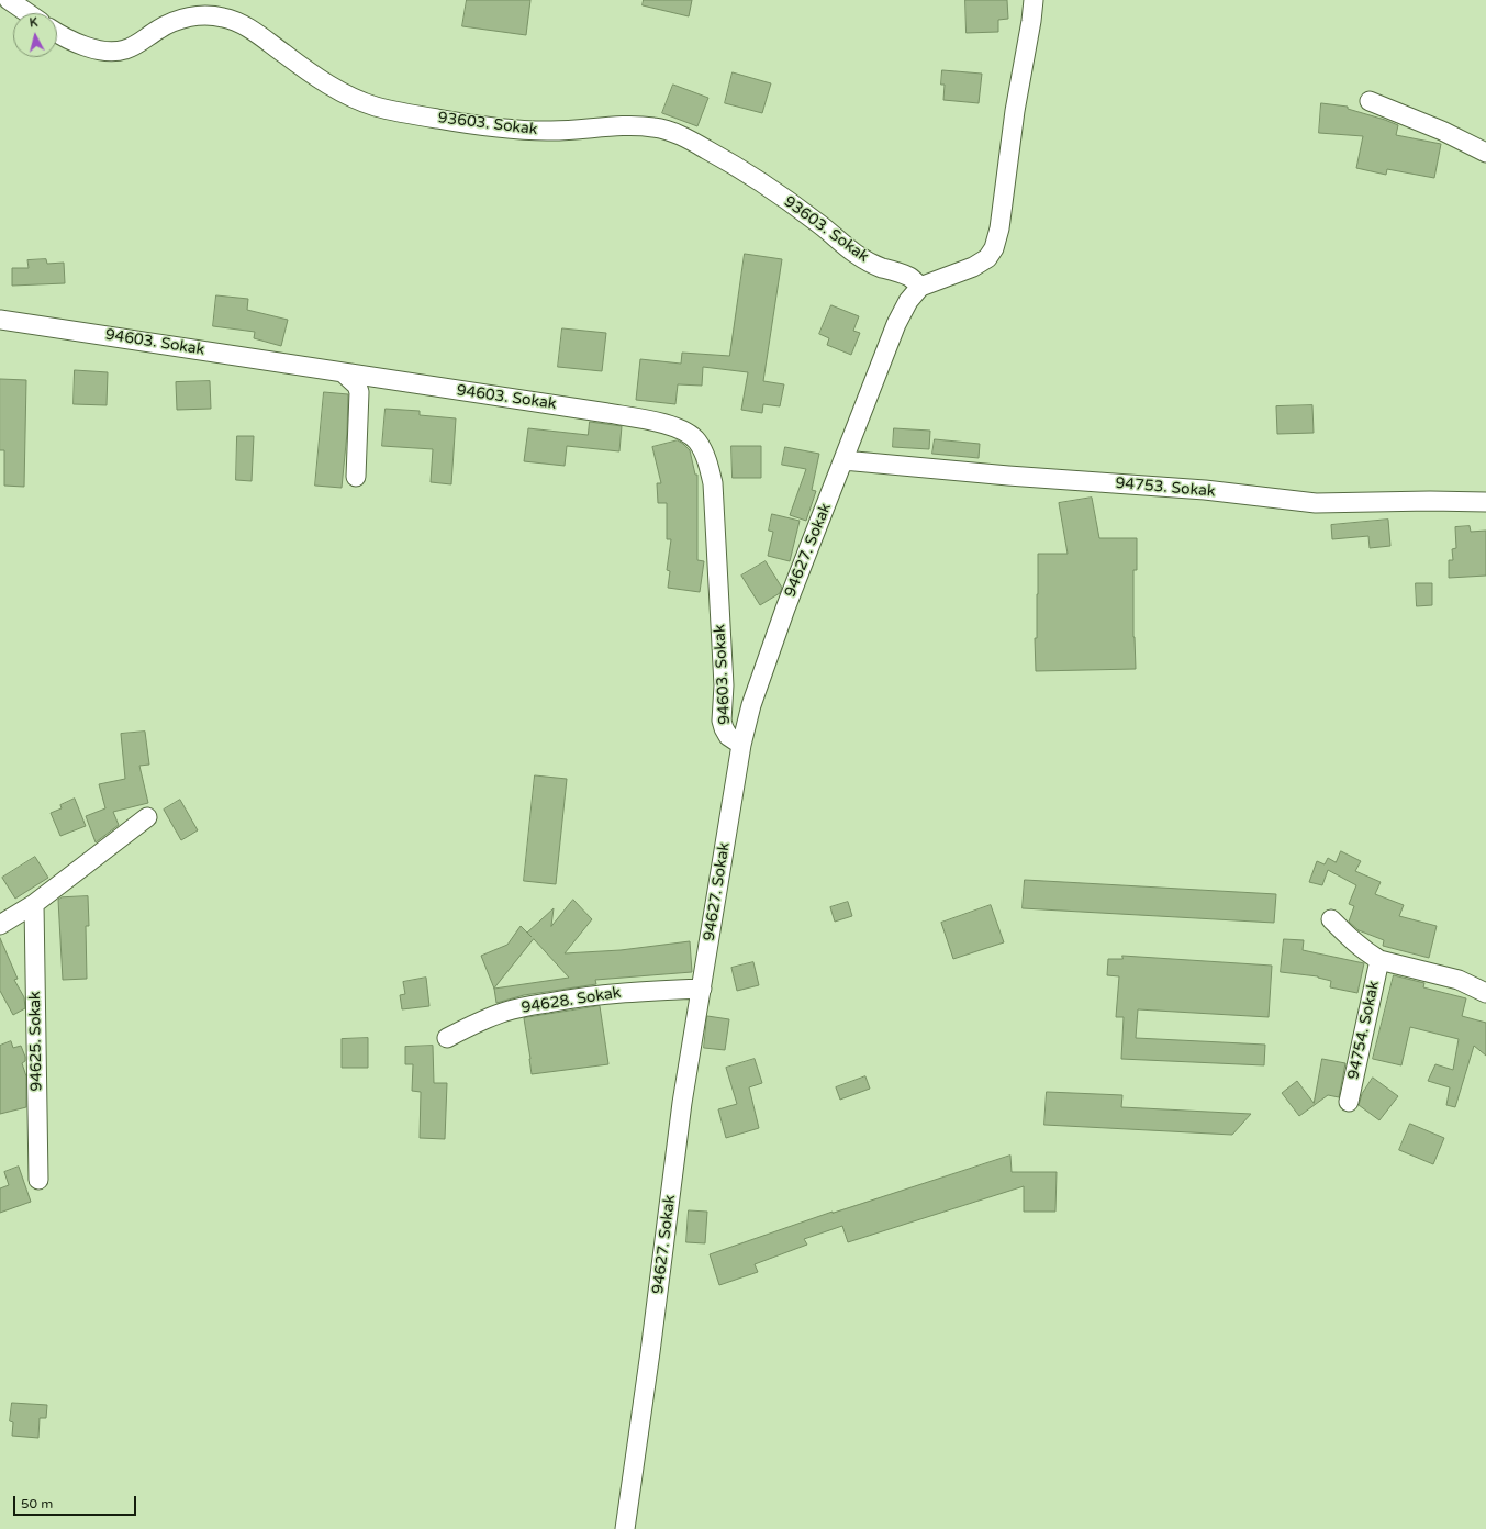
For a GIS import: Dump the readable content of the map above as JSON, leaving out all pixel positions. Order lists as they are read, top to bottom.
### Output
{
  "streets": {
    "street": [
      "93603. Sokak",
      "94603. Sokak",
      "94753. Sokak",
      "94627. Sokak",
      "94628. Sokak",
      "94754. Sokak",
      "94625. Sokak"
    ]
  },
  "crossings": [
    ["93603. Sokak", "94627. Sokak"],
    ["94603. Sokak", "94627. Sokak"],
    ["94753. Sokak", "94627. Sokak"],
    ["94627. Sokak", "94628. Sokak"]
  ],
  "scale_bar": "50 m",
  "north": "top"
}
